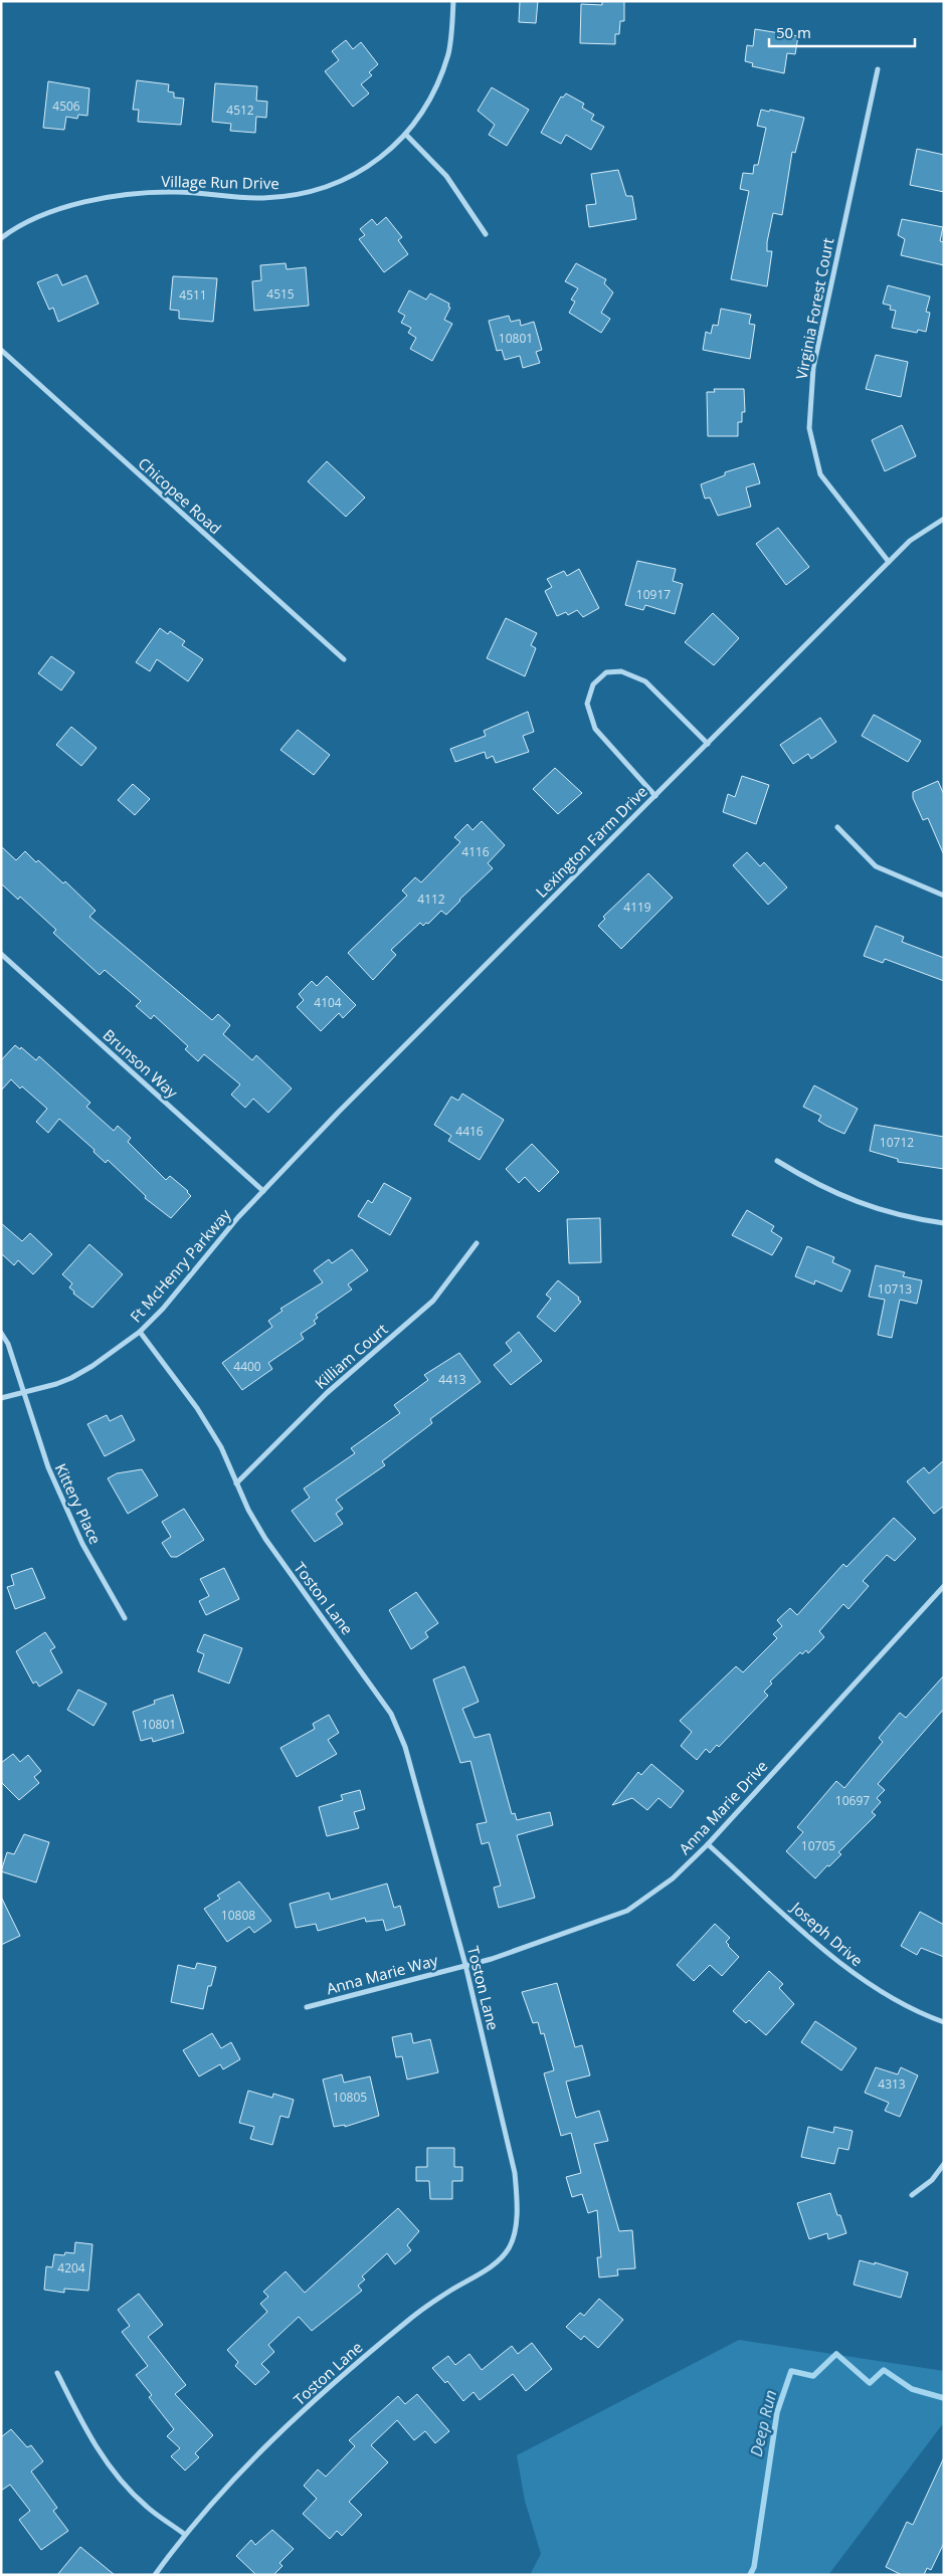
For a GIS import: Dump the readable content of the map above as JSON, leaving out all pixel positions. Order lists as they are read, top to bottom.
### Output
{
  "streets": {
    "street": [
      "Village Run Drive",
      "Virginia Forest Court",
      "Chicopee Road",
      "Lexington Farm Drive",
      "Brunson Way",
      "Ft McHenry Parkway",
      "Killiam Court",
      "Kittery Place",
      "Toston Lane",
      "Anna Marie Drive",
      "Joseph Drive",
      "Anna Marie Way"
    ]
  },
  "crossings": [
    ["Virginia Forest Court", "Lexington Farm Drive"],
    ["Lexington Farm Drive", "Brunson Way"],
    ["Lexington Farm Drive", "Ft McHenry Parkway"],
    ["Brunson Way", "Ft McHenry Parkway"],
    ["Ft McHenry Parkway", "Kittery Place"],
    ["Ft McHenry Parkway", "Toston Lane"],
    ["Killiam Court", "Toston Lane"],
    ["Toston Lane", "Anna Marie Drive"],
    ["Toston Lane", "Anna Marie Way"],
    ["Anna Marie Drive", "Joseph Drive"],
    ["Anna Marie Drive", "Anna Marie Way"]
  ],
  "water": ["Deep Run"],
  "house_numbers": [
    "4506",
    "4512",
    "4515",
    "4511",
    "10801",
    "10917",
    "4116",
    "4112",
    "4119",
    "4104",
    "4416",
    "10712",
    "10713",
    "4400",
    "4413",
    "10801",
    "10697",
    "10705",
    "10808",
    "4313",
    "10805",
    "4204"
  ],
  "scale_bar": "50 m"
}
